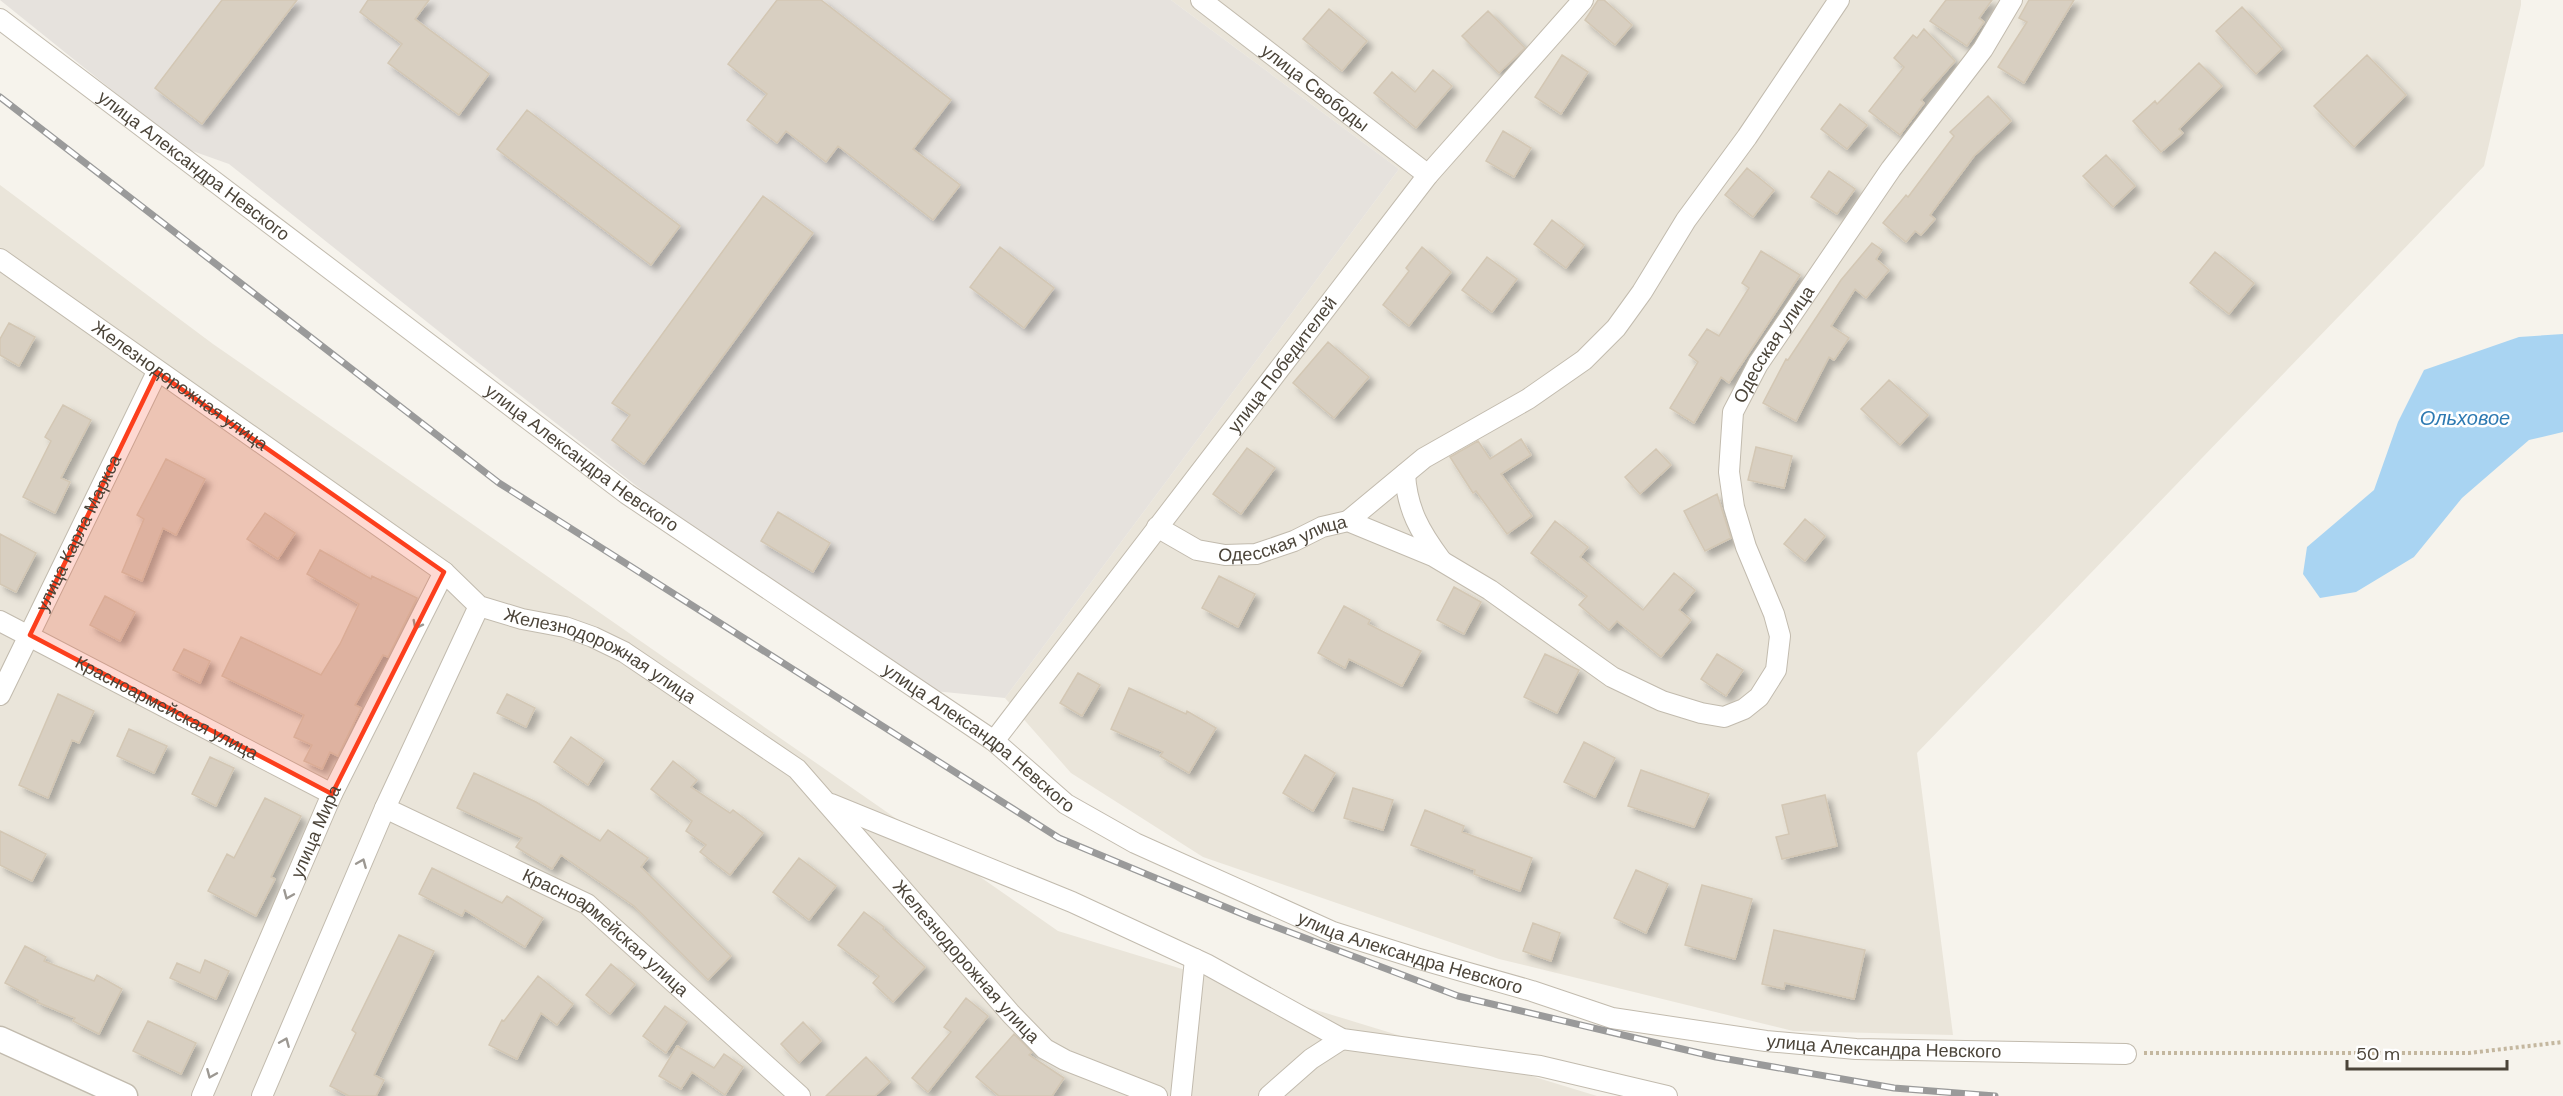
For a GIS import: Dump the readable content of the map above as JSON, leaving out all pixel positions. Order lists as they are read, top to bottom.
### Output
{
  "streets": {
    "street": [
      "улица Свободы",
      "улица Александра Невского",
      "Одесская улица",
      "улица Победителей",
      "Железнодорожная улица",
      "улица Карла Маркса",
      "Красноармейская улица",
      "улица Мира"
    ]
  },
  "crossings": [
    ["улица Свободы", "улица Победителей"],
    ["улица Александра Невского", "улица Победителей"],
    ["Одесская улица", "улица Победителей"],
    ["Железнодорожная улица", "улица Карла Маркса"],
    ["Железнодорожная улица", "улица Мира"],
    ["улица Карла Маркса", "Красноармейская улица"],
    ["Красноармейская улица", "улица Мира"]
  ],
  "water": ["Ольховое"],
  "scale_bar": "50 m"
}
